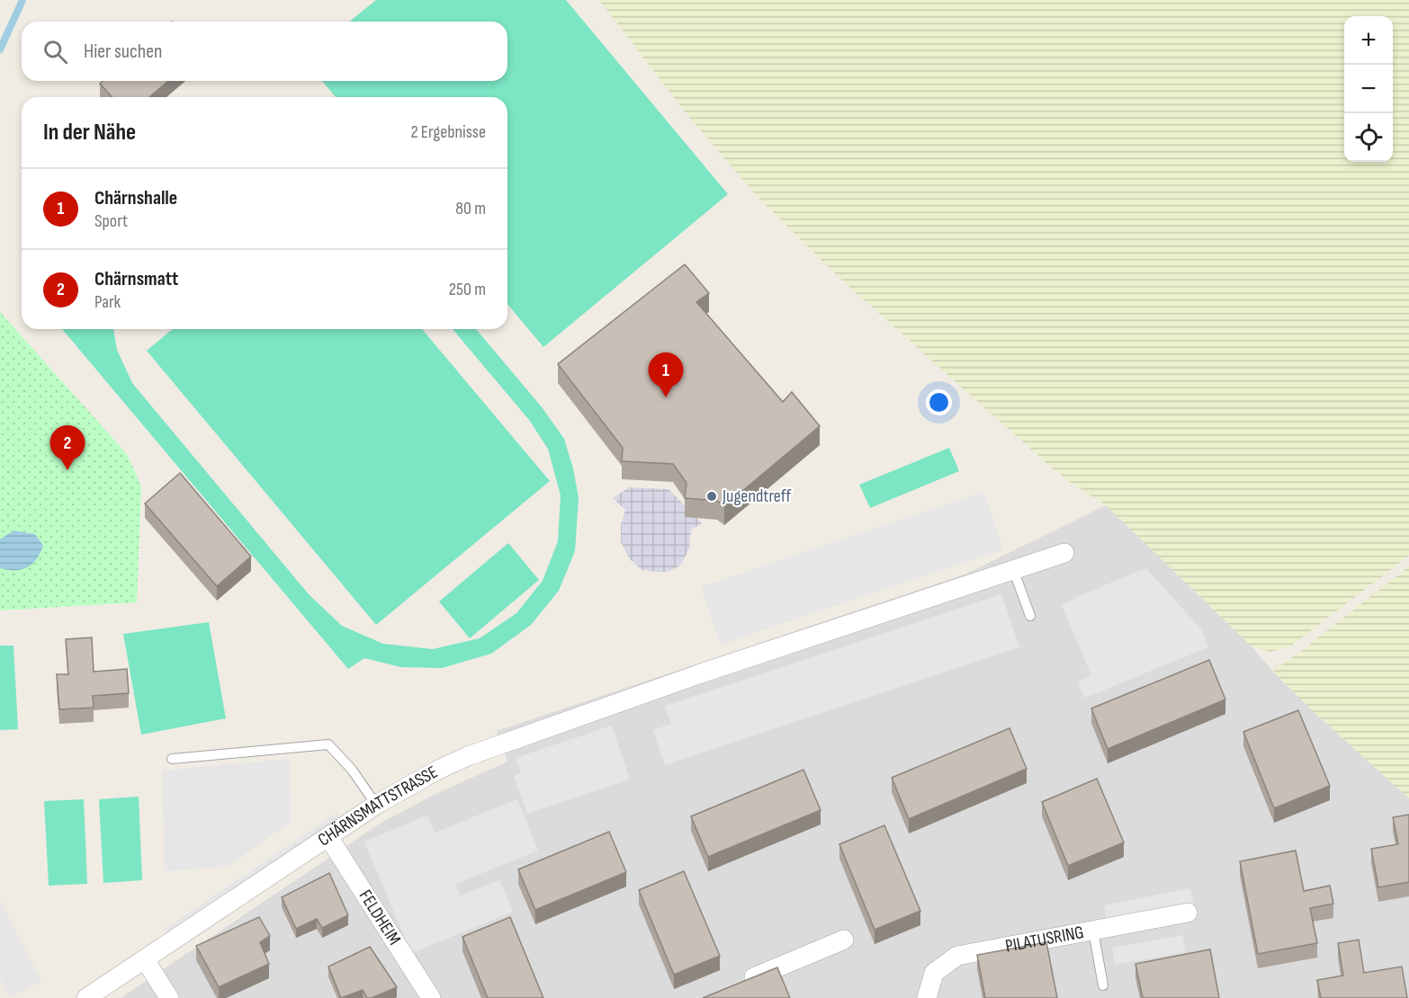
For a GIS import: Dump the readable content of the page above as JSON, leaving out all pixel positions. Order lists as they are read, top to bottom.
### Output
{
  "streets": {
    "street": ["CHÄRNSMATTSTRASSE", "FELDHEIM", "PILATUSRING"]
  },
  "crossings": [
    ["CHÄRNSMATTSTRASSE", "FELDHEIM"]
  ],
  "places": ["Jugendtreff"],
  "page": {
    "map_buttons": ["+", "−"],
    "search": "Hier suchen",
    "heading": ["In der Nähe", "2 Ergebnisse"],
    "list": [
      {
        "mark": "1",
        "name": "Chärnshalle",
        "note": "Sport",
        "value": "80 m"
      },
      {
        "mark": "2",
        "name": "Chärnsmatt",
        "note": "Park",
        "value": "250 m"
      }
    ],
    "pins": ["1", "2"]
  }
}
